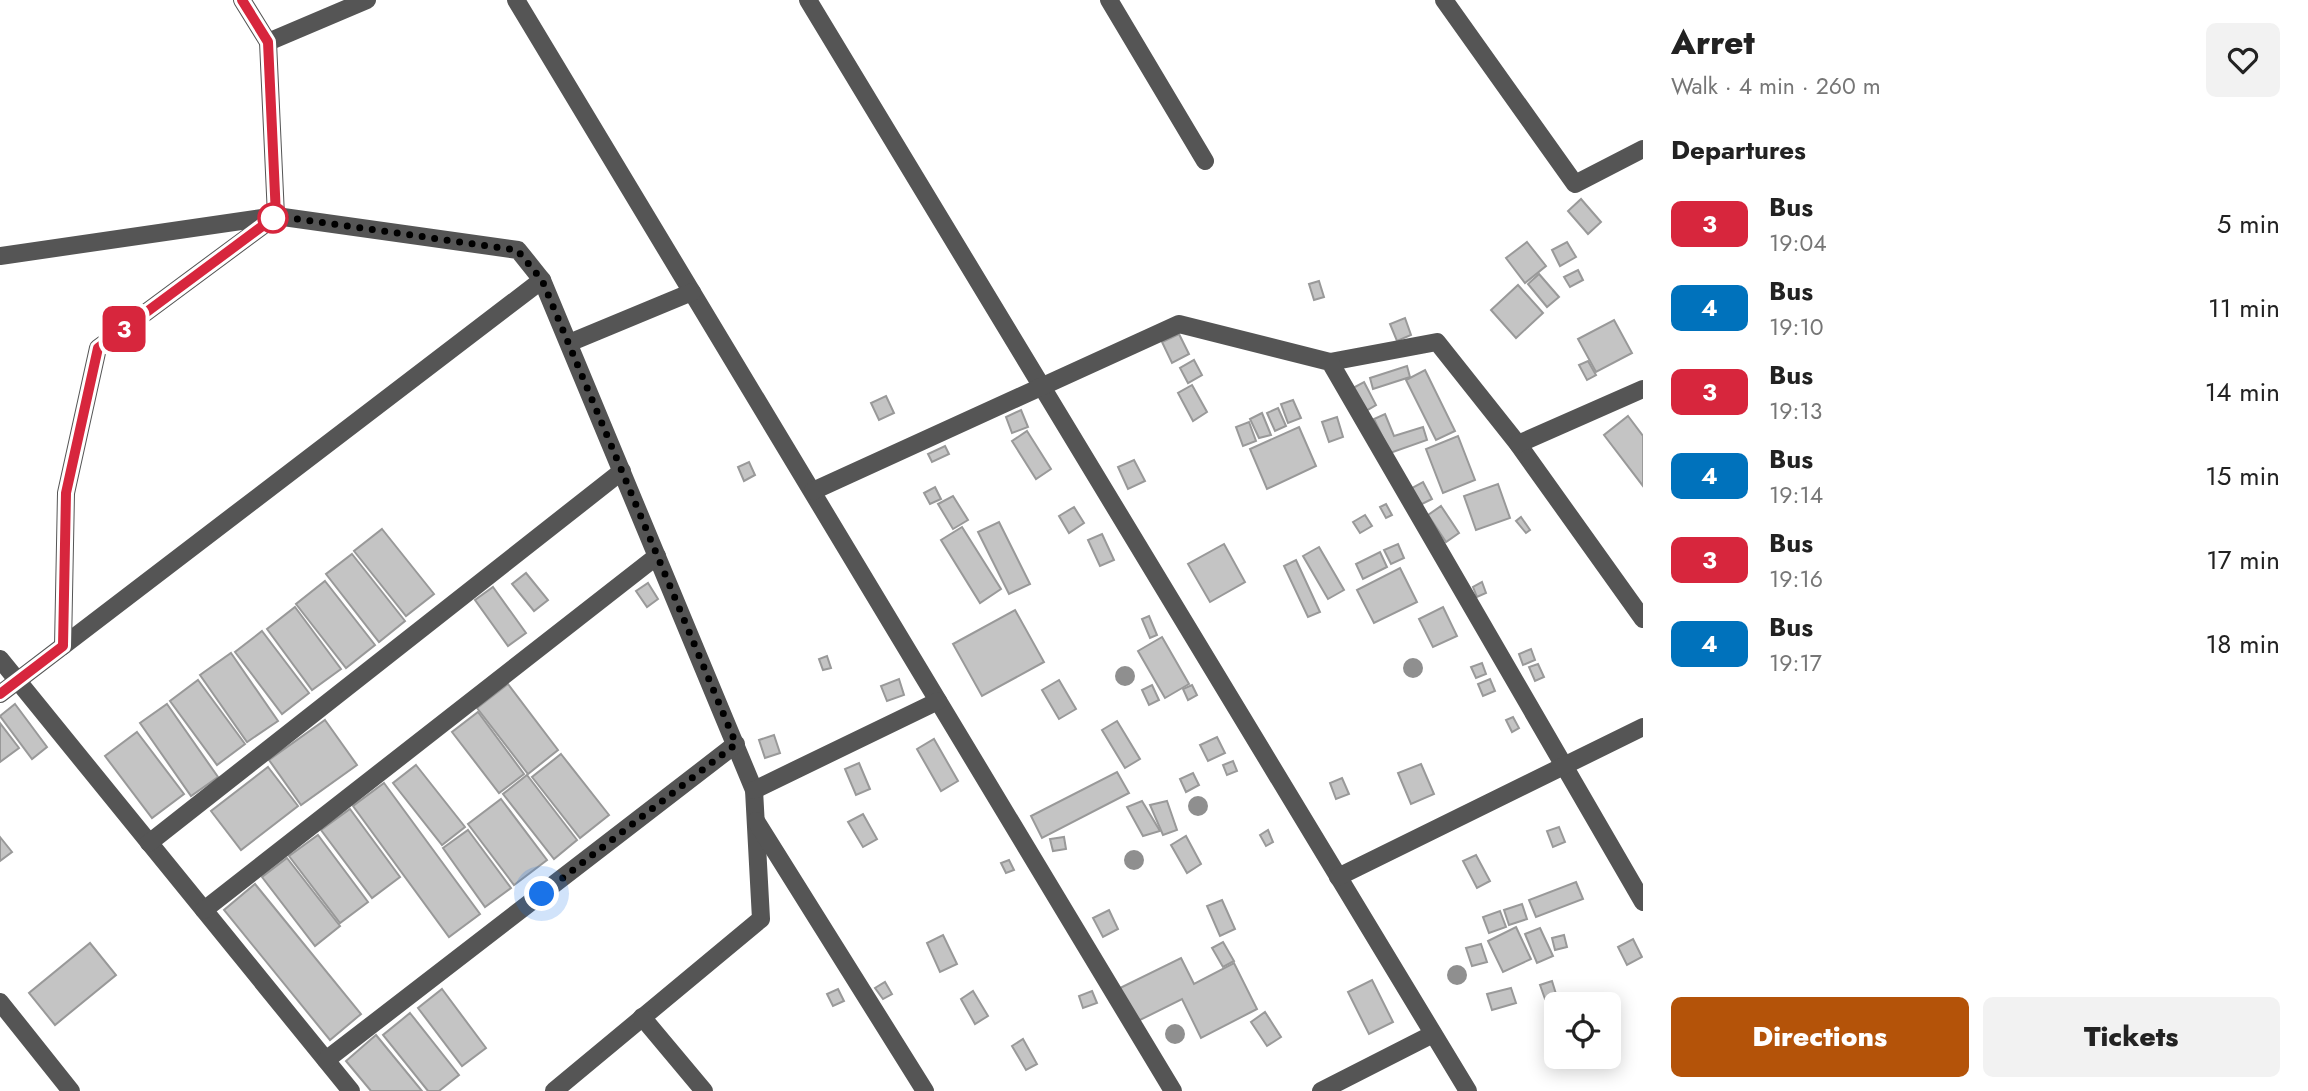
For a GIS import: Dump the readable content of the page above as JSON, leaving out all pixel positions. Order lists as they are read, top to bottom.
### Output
{
  "lines": ["bus line 3"],
  "page": {
    "on_map": "3",
    "heading": [
      ["Arret", "Walk · 4 min · 260 m"],
      "Departures"
    ],
    "list": [
      {
        "mark": "3",
        "name": "Bus",
        "note": "19:04",
        "value": "5 min"
      },
      {
        "mark": "4",
        "name": "Bus",
        "note": "19:10",
        "value": "11 min"
      },
      {
        "mark": "3",
        "name": "Bus",
        "note": "19:13",
        "value": "14 min"
      },
      {
        "mark": "4",
        "name": "Bus",
        "note": "19:14",
        "value": "15 min"
      },
      {
        "mark": "3",
        "name": "Bus",
        "note": "19:16",
        "value": "17 min"
      },
      {
        "mark": "4",
        "name": "Bus",
        "note": "19:17",
        "value": "18 min"
      }
    ],
    "buttons": ["Directions", "Tickets"]
  }
}
